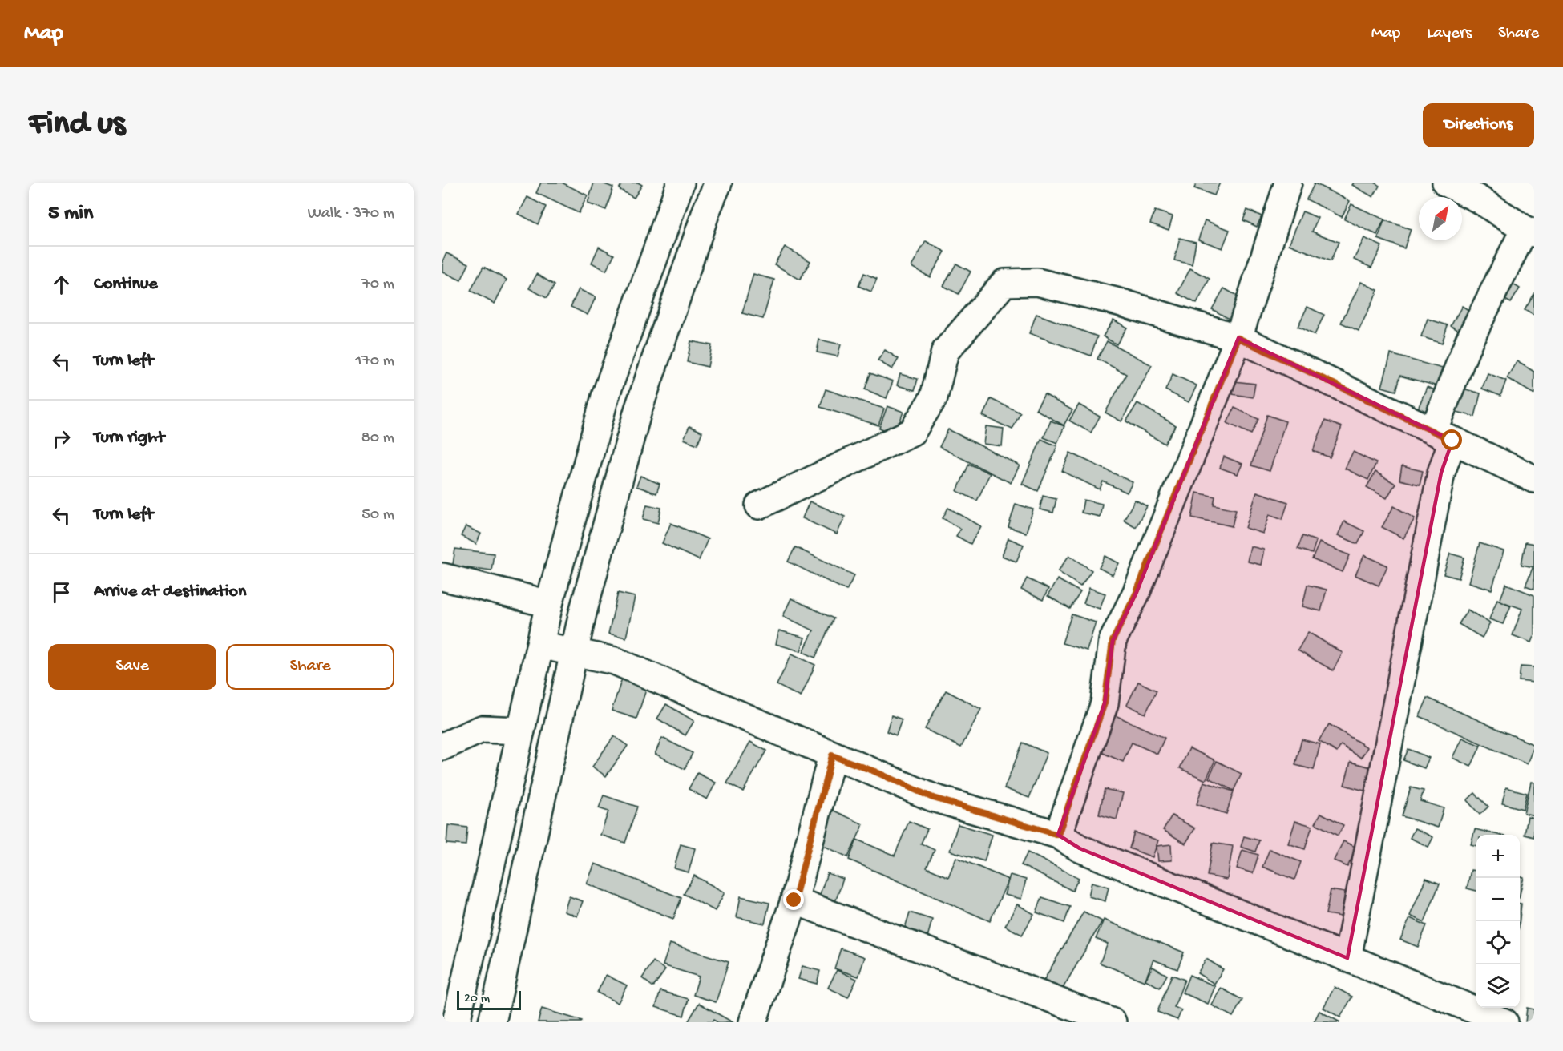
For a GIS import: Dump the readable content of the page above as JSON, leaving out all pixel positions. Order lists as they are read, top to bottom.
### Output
{
  "scale_bar": "20 m",
  "north": "top right",
  "page": {
    "header": "Map",
    "nav": ["Map", "Layers", "Share"],
    "buttons": [
      "Directions",
      ["Save", "Share"]
    ],
    "title": "Find us",
    "heading": ["5 min", "Walk · 370 m"],
    "list": [
      ["Continue", "70 m"],
      ["Turn left", "170 m"],
      ["Turn right", "80 m"],
      ["Turn left", "50 m"],
      "Arrive at destination"
    ],
    "map_buttons": ["+", "−"],
    "scale": "20 m"
  }
}
